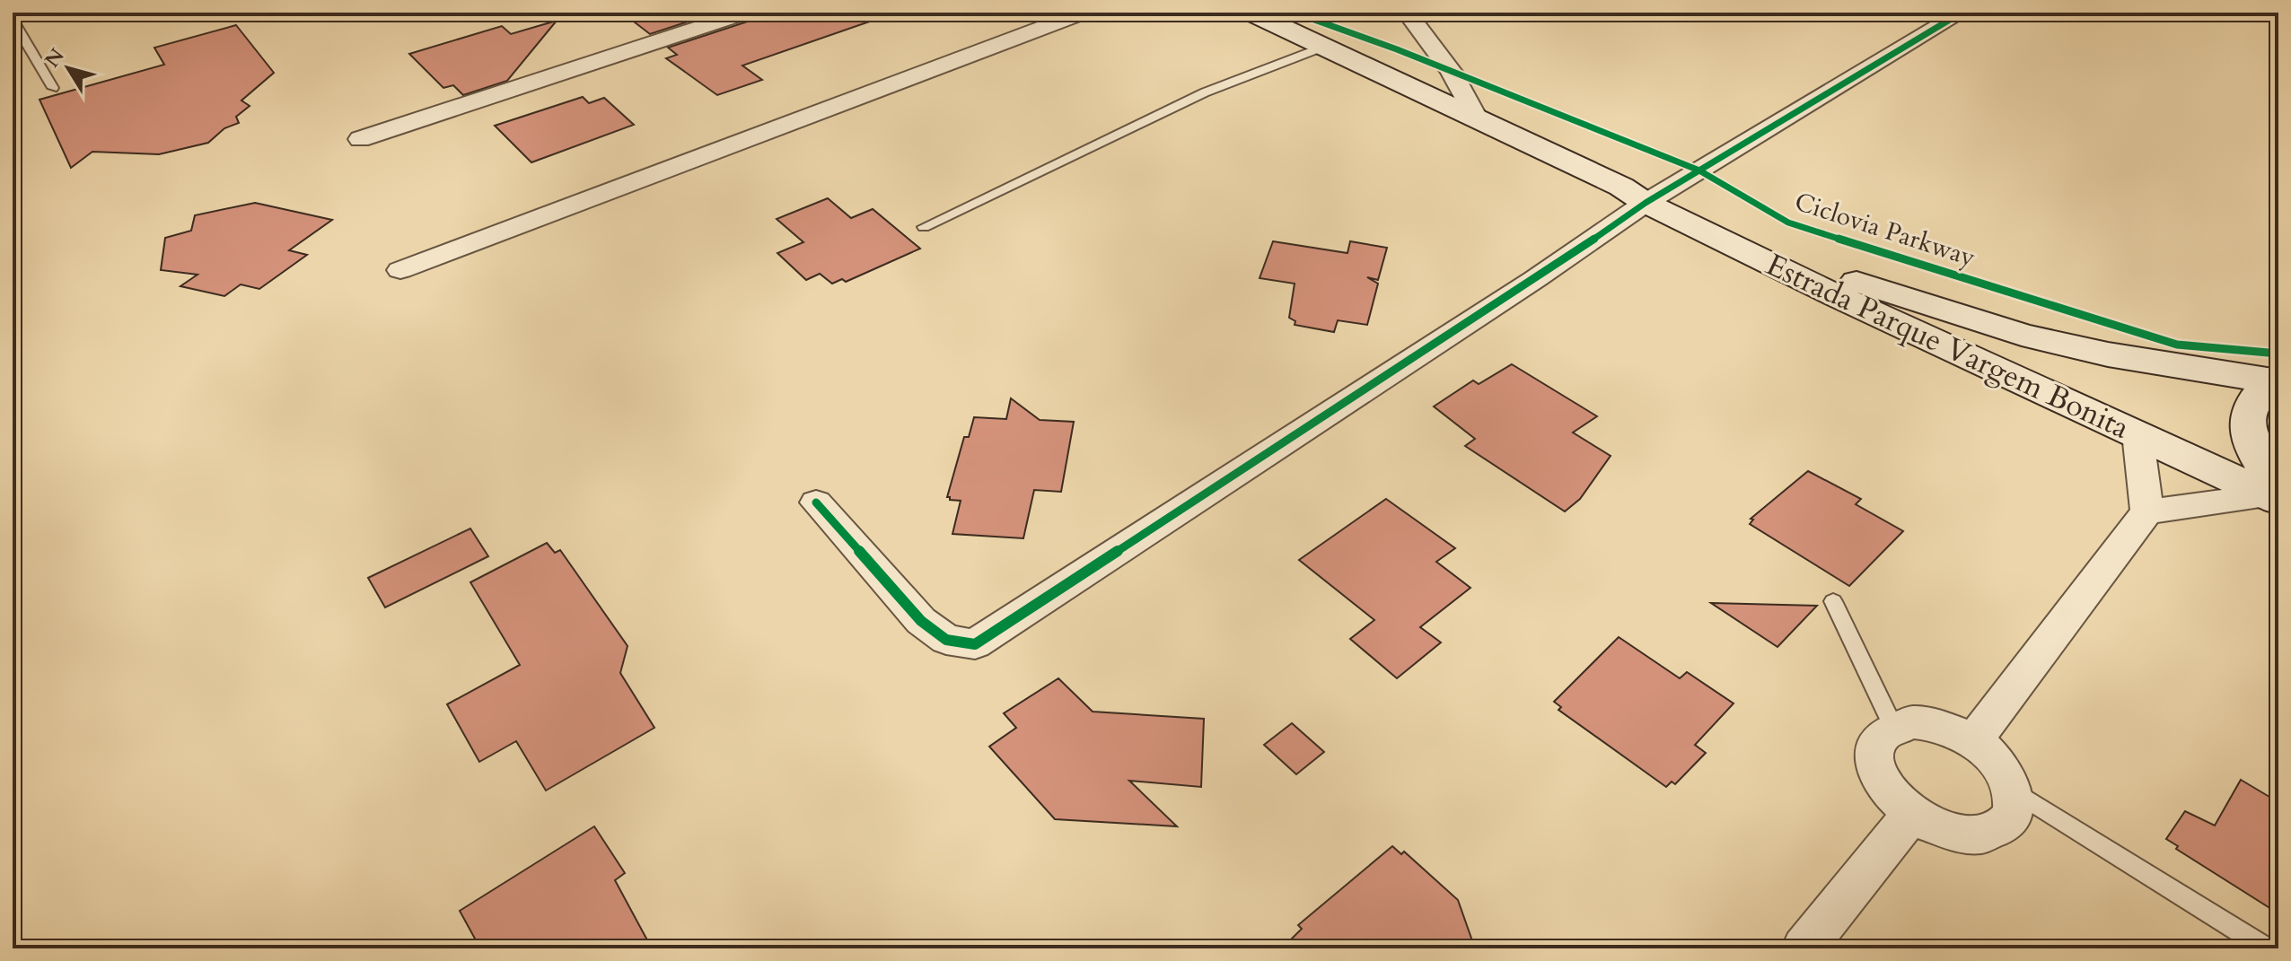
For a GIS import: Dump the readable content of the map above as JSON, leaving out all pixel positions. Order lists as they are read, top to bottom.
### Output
{
  "streets": {
    "main road": ["Estrada Parque Vargem Bonita"],
    "cycle path": ["Ciclovia Parkway"]
  },
  "north": "top left"
}
